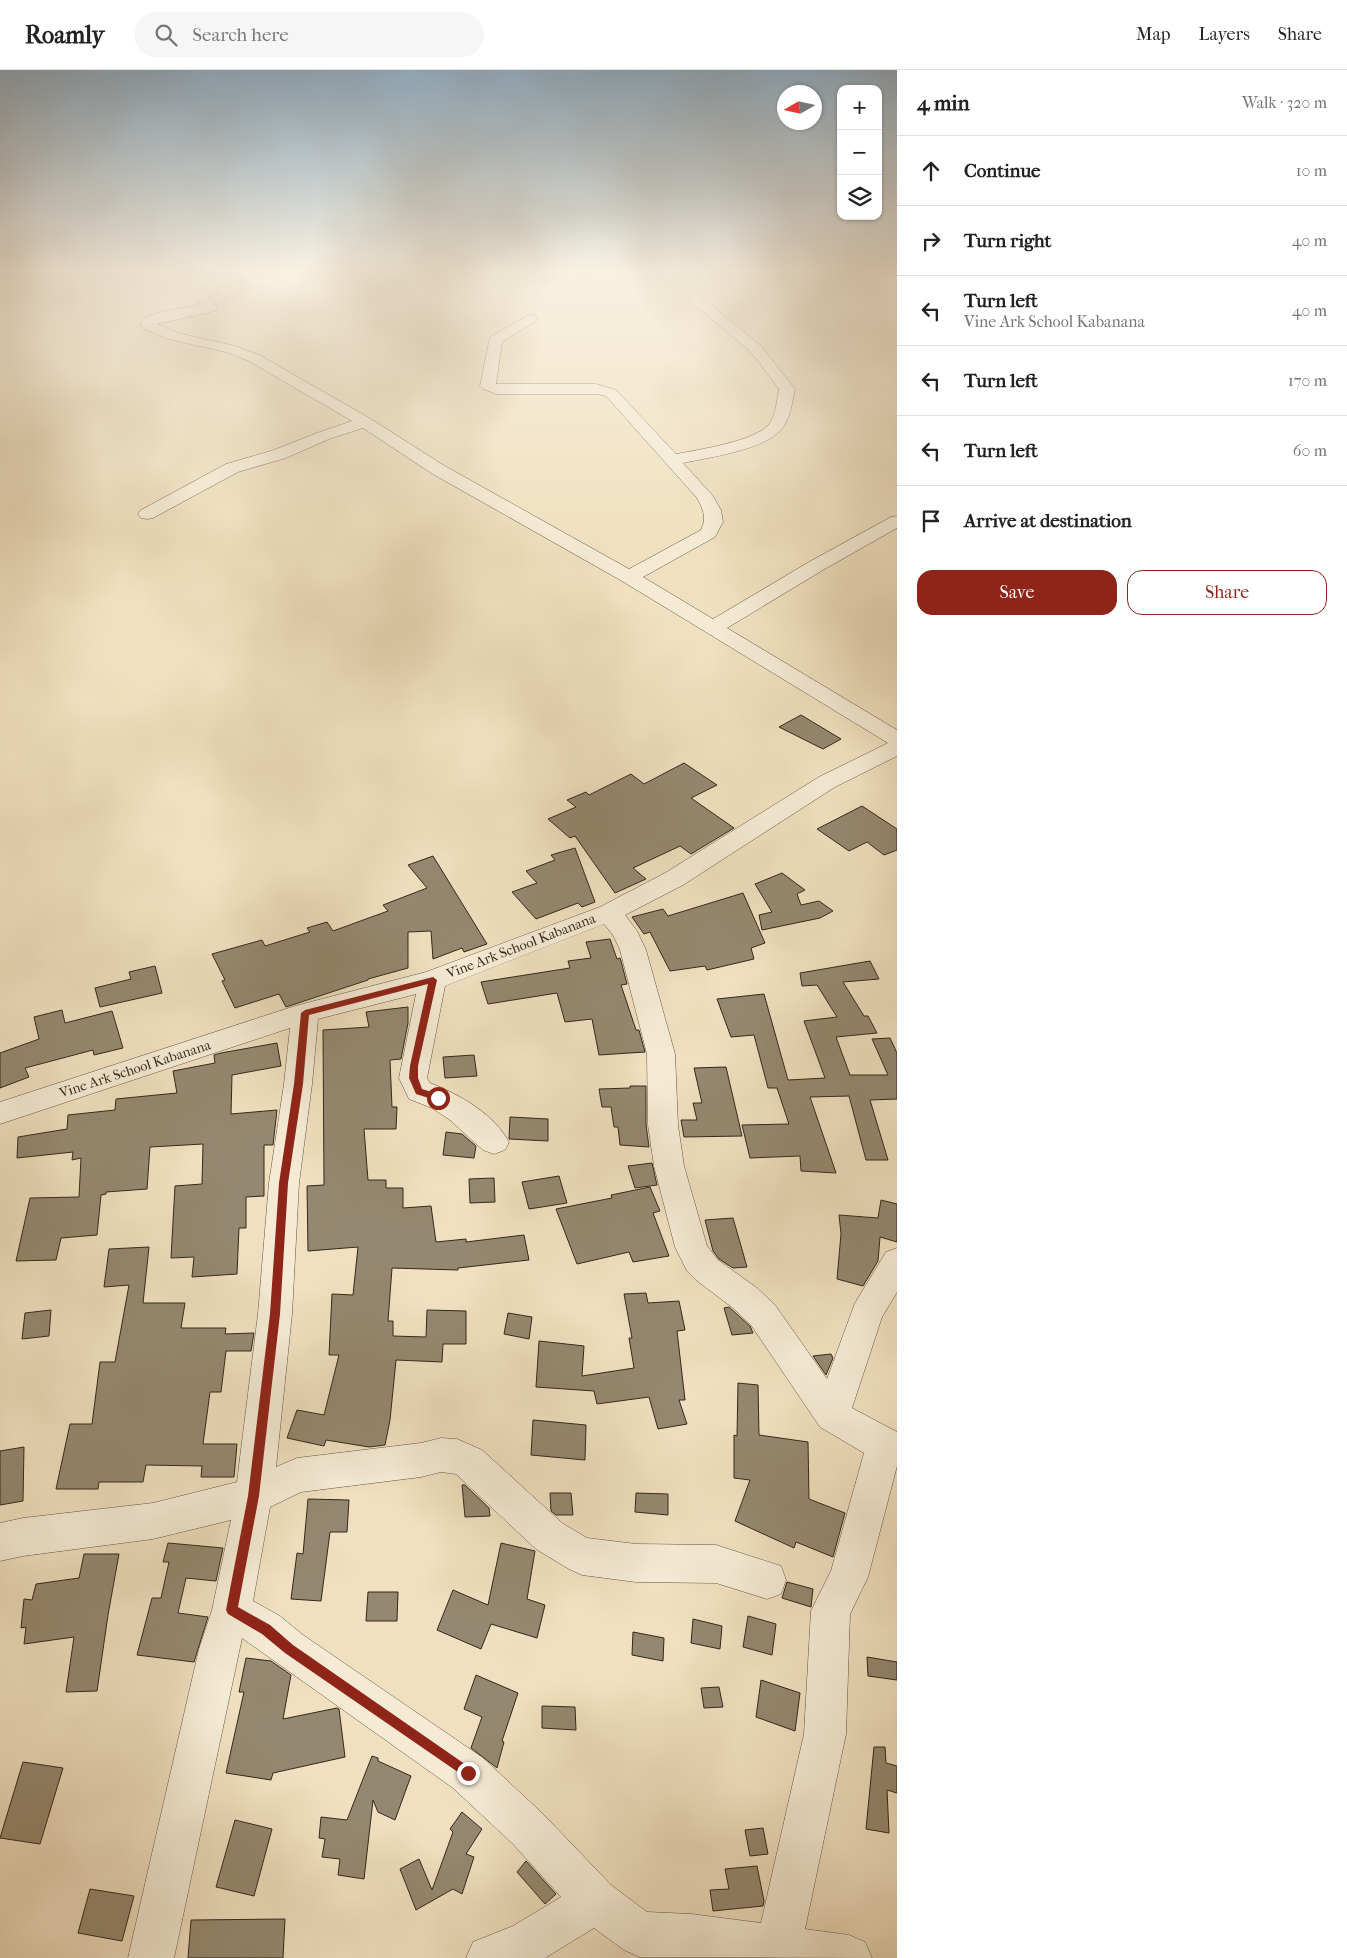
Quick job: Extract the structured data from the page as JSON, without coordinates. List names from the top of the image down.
{
  "streets": {
    "street": ["Vine Ark School Kabanana"]
  },
  "north": "left",
  "page": {
    "header": "Roamly",
    "search": "Search here",
    "nav": ["Map", "Layers", "Share"],
    "heading": ["4 min", "Walk · 320 m"],
    "map_buttons": ["+", "−"],
    "list": [
      ["Continue", "10 m"],
      ["Turn right", "40 m"],
      ["Turn left", "Vine Ark School Kabanana", "40 m"],
      ["Turn left", "170 m"],
      ["Turn left", "60 m"],
      "Arrive at destination"
    ],
    "buttons": ["Save", "Share"]
  }
}
